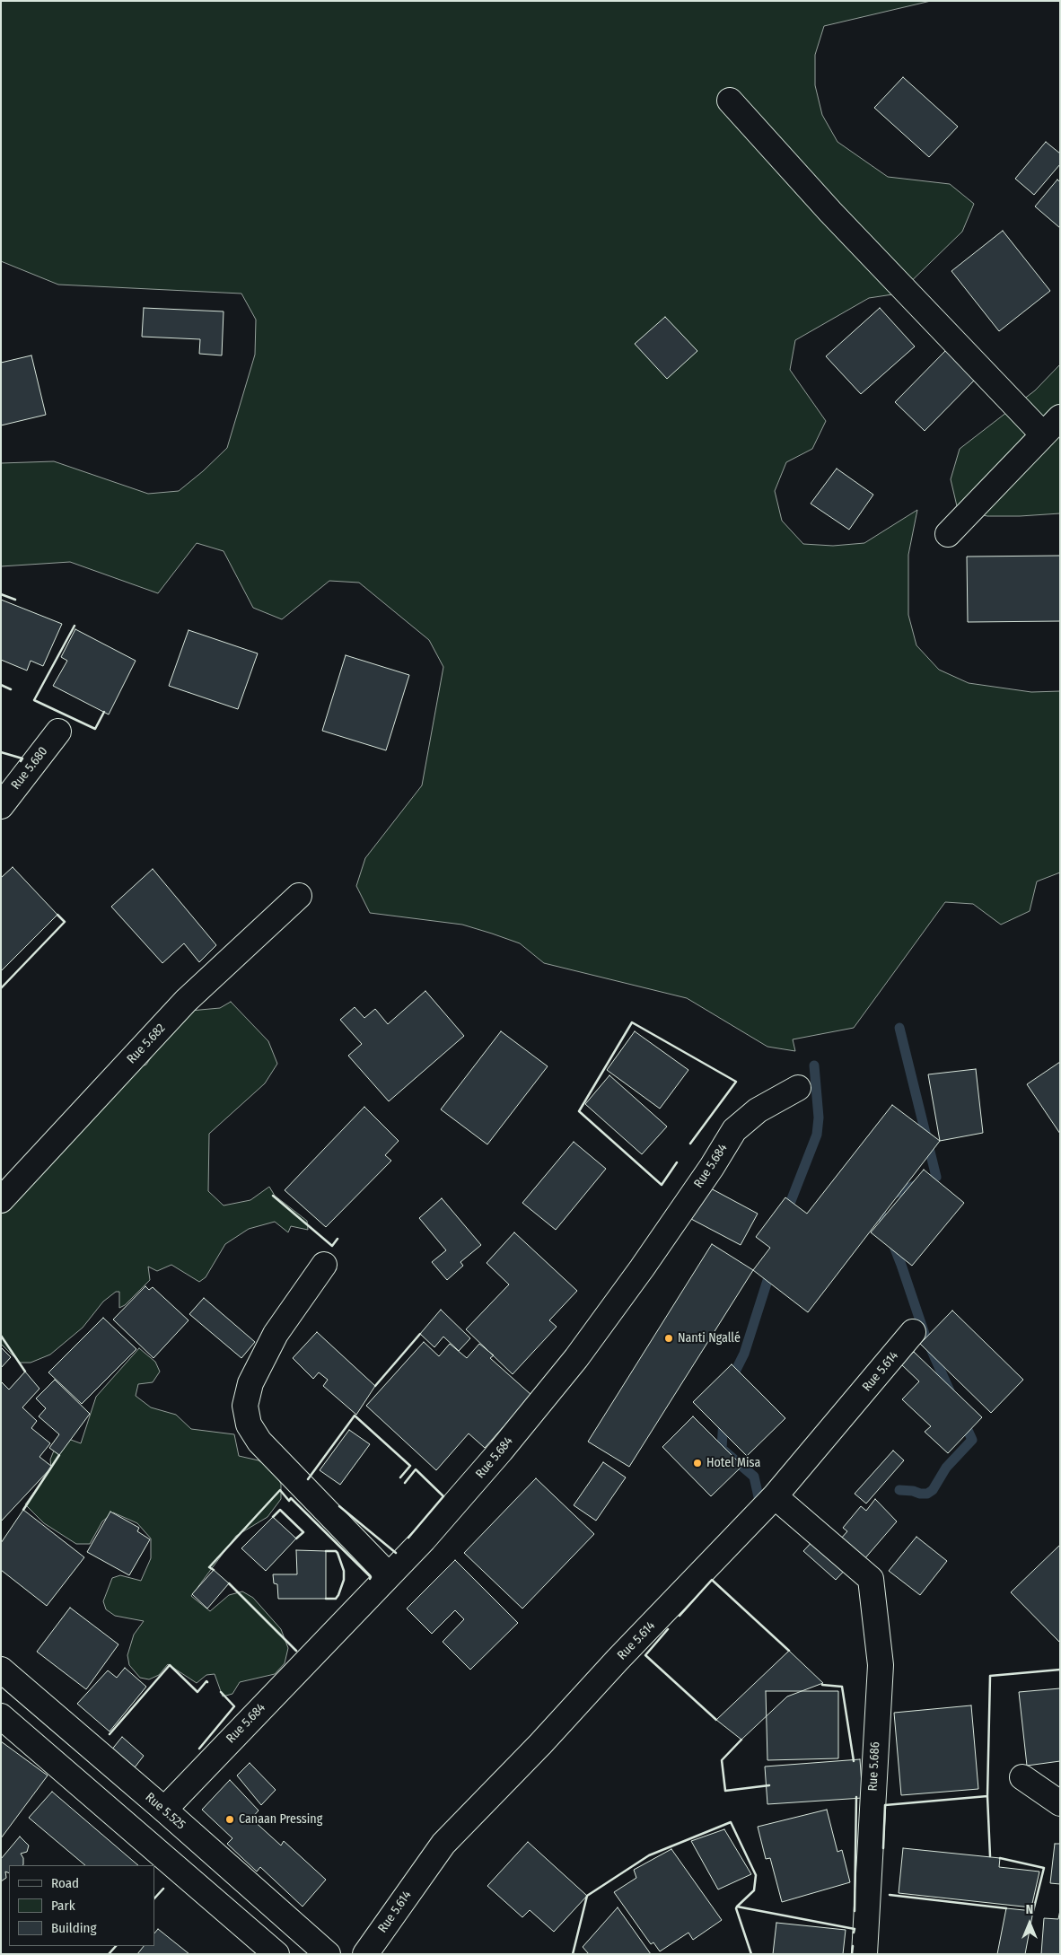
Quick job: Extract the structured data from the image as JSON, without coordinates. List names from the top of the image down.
{
  "streets": {
    "street": [
      "Rue 5.680",
      "Rue 5.682",
      "Rue 5.684",
      "Rue 5.614",
      "Rue 5.686",
      "Rue 5.525"
    ]
  },
  "crossings": [
    ["Rue 5.684", "Rue 5.525"],
    ["Rue 5.614", "Rue 5.686"]
  ],
  "places": ["Nanti Ngallé", "Hotel Misa", "Canaan Pressing"],
  "legend": ["Road", "Park", "Building"],
  "north": "top"
}
